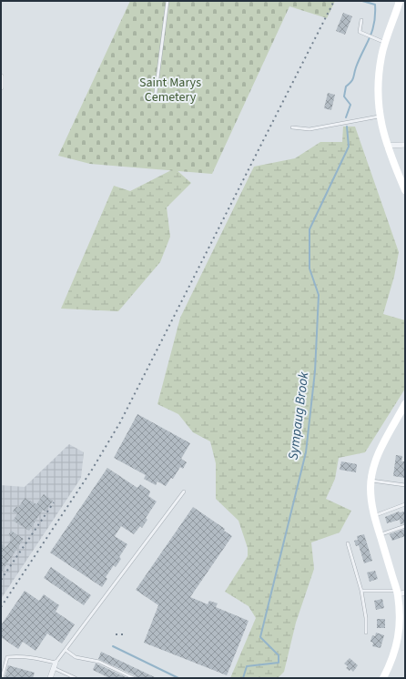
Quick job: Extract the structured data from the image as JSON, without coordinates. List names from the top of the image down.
{
  "water": ["Sympaug Brook"],
  "parks": ["Saint Marys Cemetery"]
}
